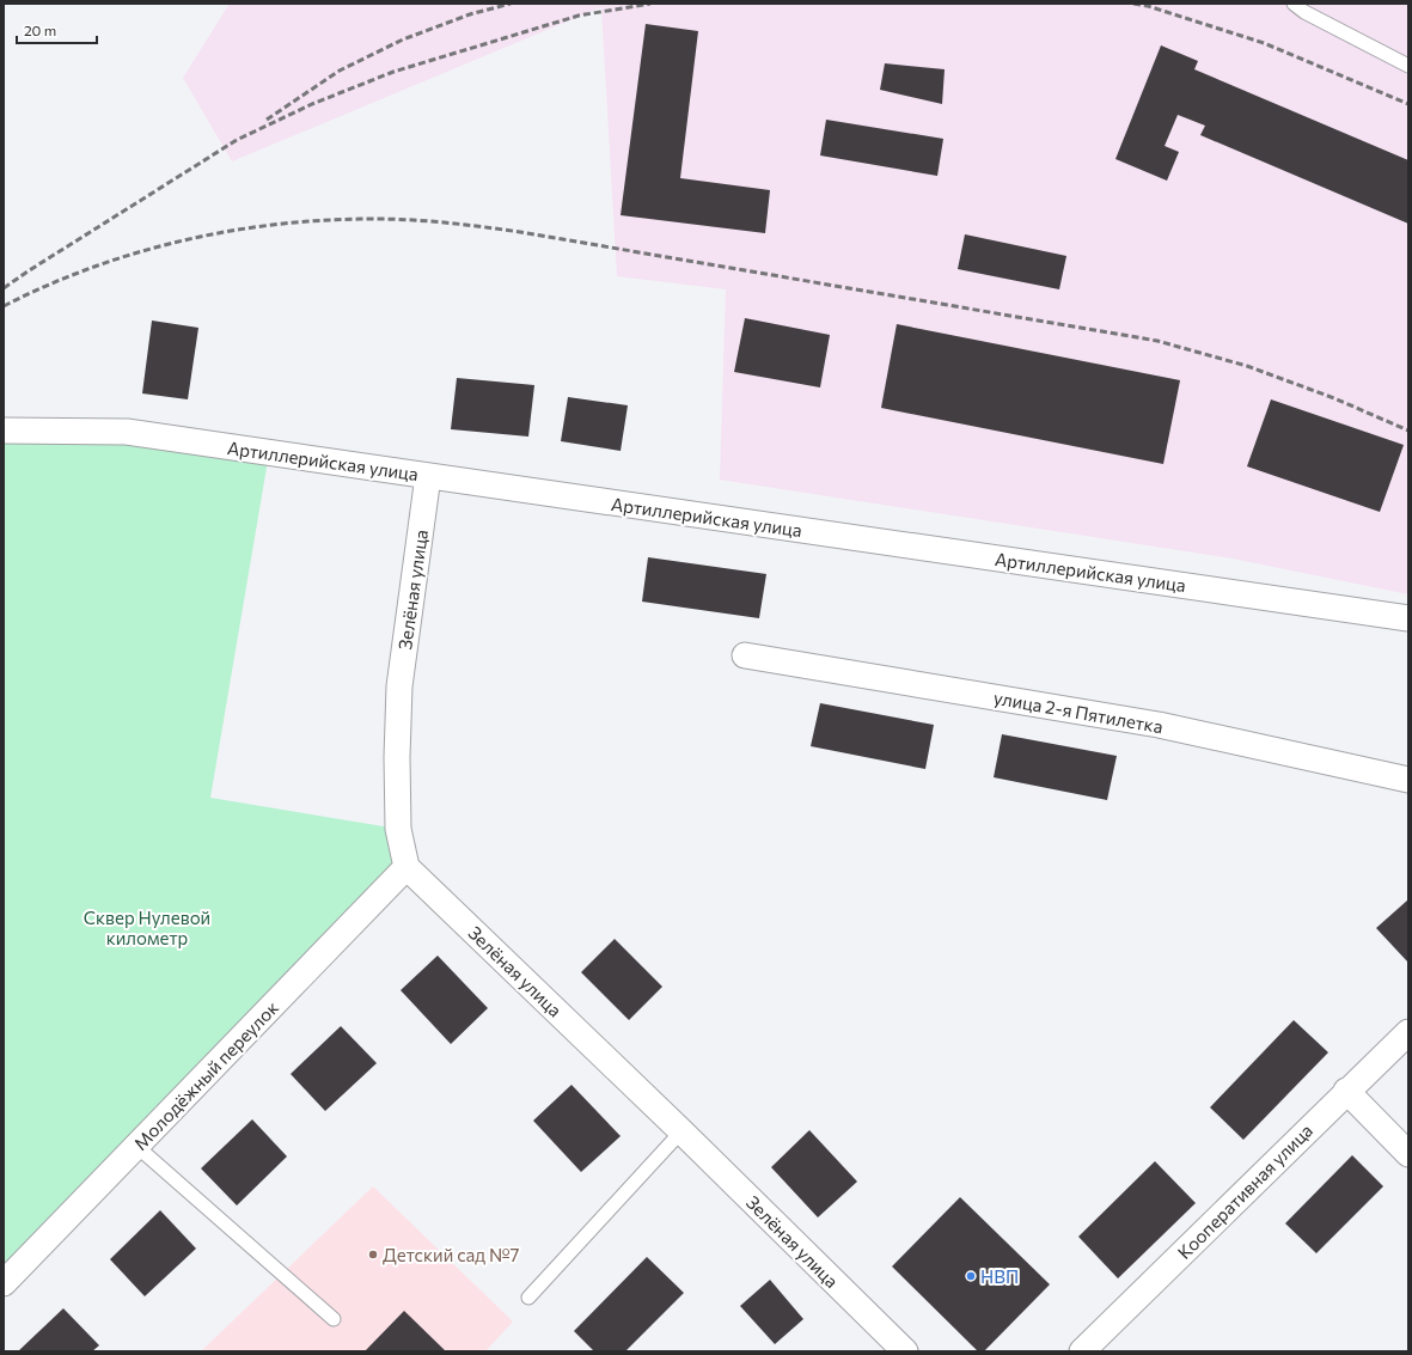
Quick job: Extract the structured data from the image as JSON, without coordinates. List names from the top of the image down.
{
  "streets": {
    "street": [
      "Артиллерийская улица",
      "Зелёная улица",
      "улица 2-я Пятилетка",
      "Молодёжный переулок",
      "Кооперативная улица"
    ]
  },
  "crossings": [
    ["Артиллерийская улица", "Зелёная улица"],
    ["Зелёная улица", "Молодёжный переулок"]
  ],
  "parks": ["Сквер Нулевой километр"],
  "places": ["Детский сад №7", "НВП"],
  "scale_bar": "20 m"
}
